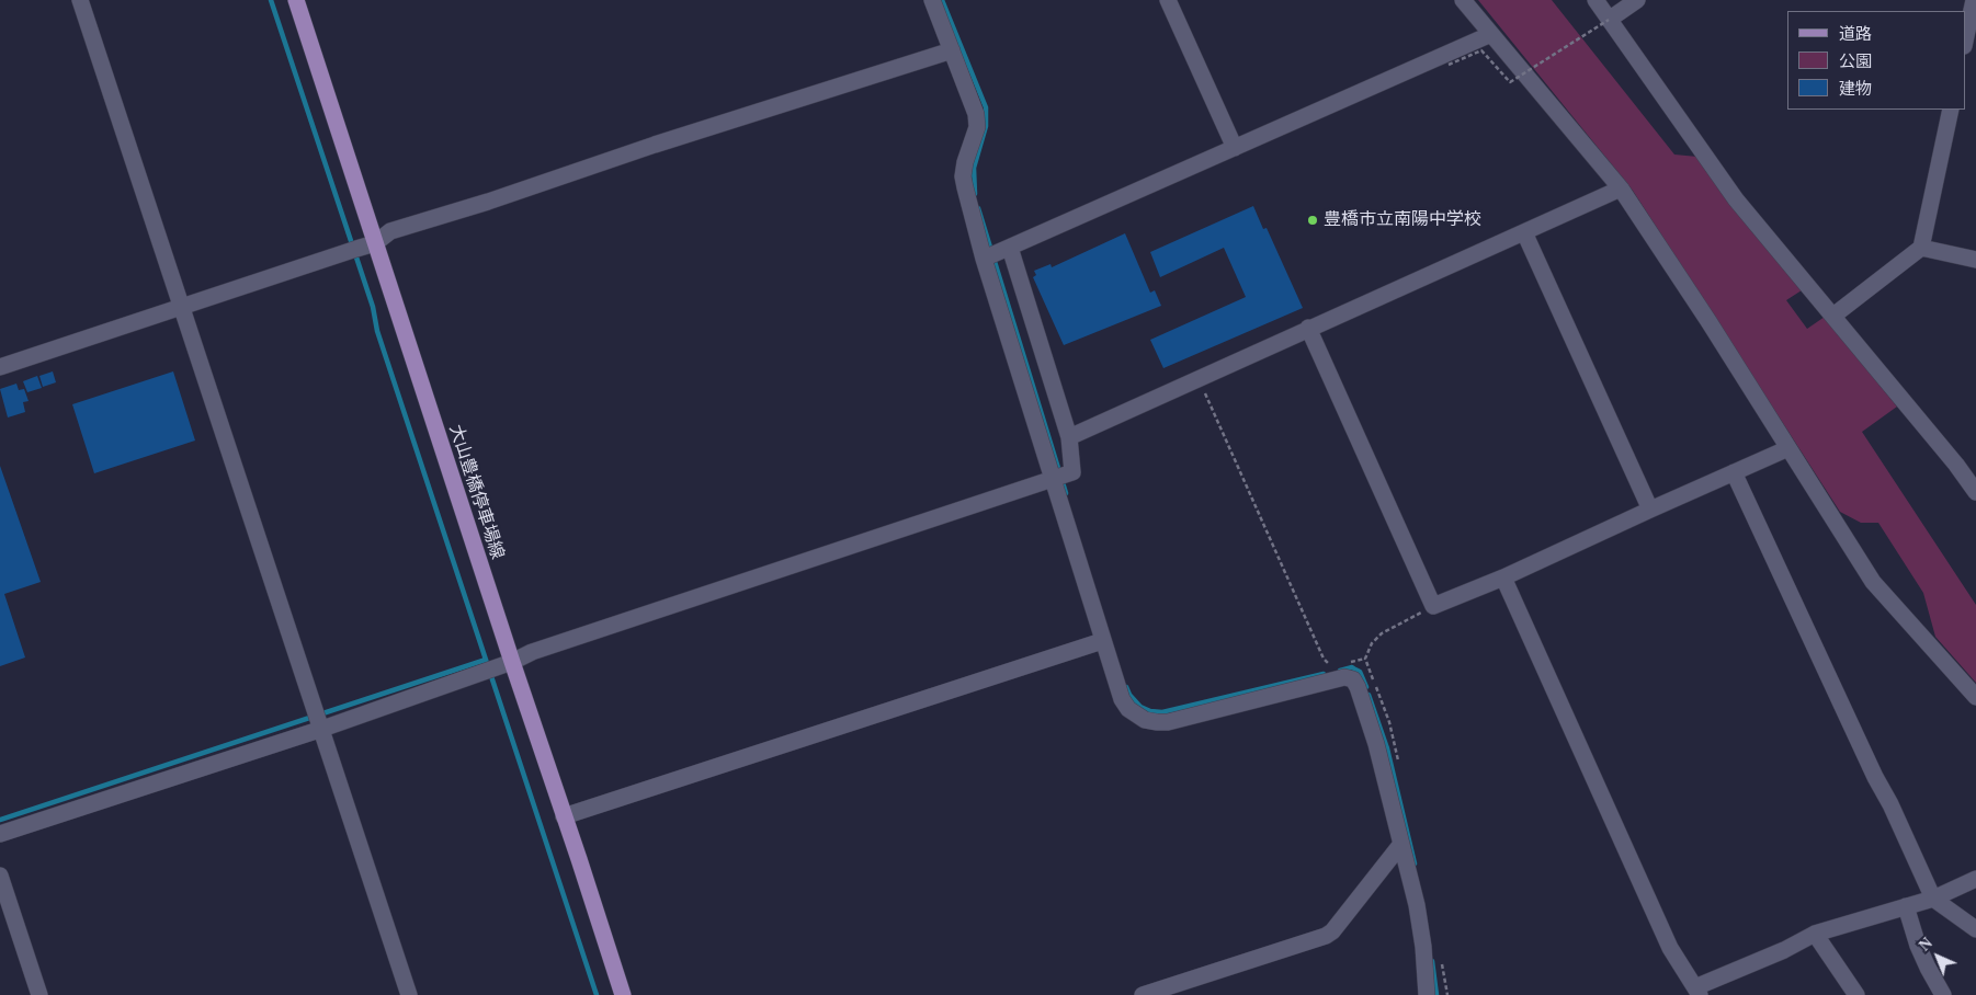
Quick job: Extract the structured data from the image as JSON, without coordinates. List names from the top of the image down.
{
  "streets": {
    "main road": ["大山豊橋停車場線"]
  },
  "places": ["豊橋市立南陽中学校"],
  "legend": ["道路", "公園", "建物"],
  "north": "top left"
}
